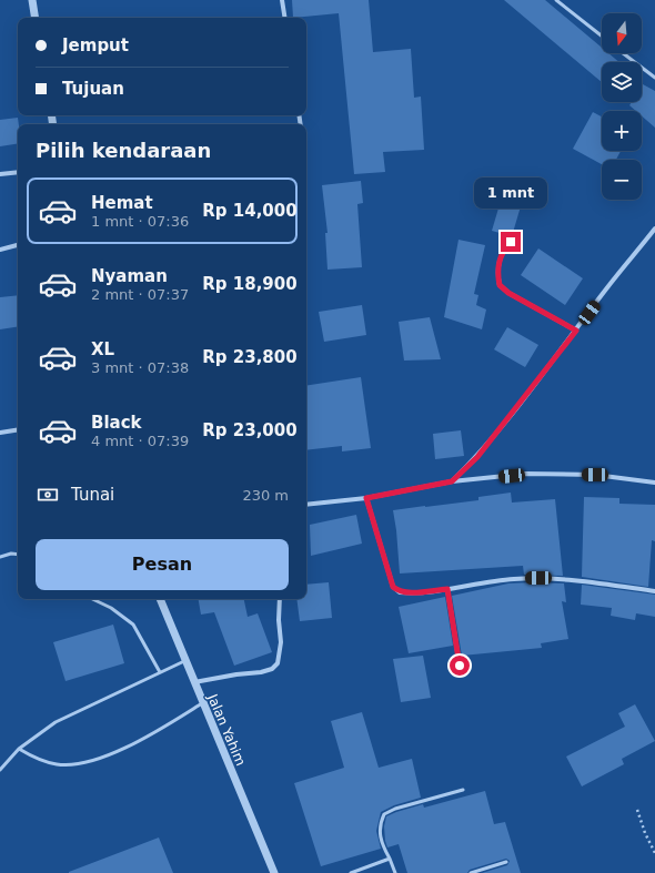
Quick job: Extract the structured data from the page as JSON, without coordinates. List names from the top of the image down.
{
  "streets": {
    "street": ["Jalan Yahim"]
  },
  "north": "bottom",
  "page": {
    "map_buttons": ["+", "−"],
    "banner": ["Jemput", "Tujuan"],
    "heading": "Pilih kendaraan",
    "bubble": "1 mnt",
    "list": [
      {
        "name": "Hemat",
        "note": "1 mnt · 07:36",
        "value": "Rp 14,000"
      },
      {
        "name": "Nyaman",
        "note": "2 mnt · 07:37",
        "value": "Rp 18,900"
      },
      {
        "name": "XL",
        "note": "3 mnt · 07:38",
        "value": "Rp 23,800"
      },
      {
        "name": "Black",
        "note": "4 mnt · 07:39",
        "value": "Rp 23,000"
      }
    ],
    "pay": ["Tunai", "230 m"],
    "buttons": "Pesan"
  }
}
